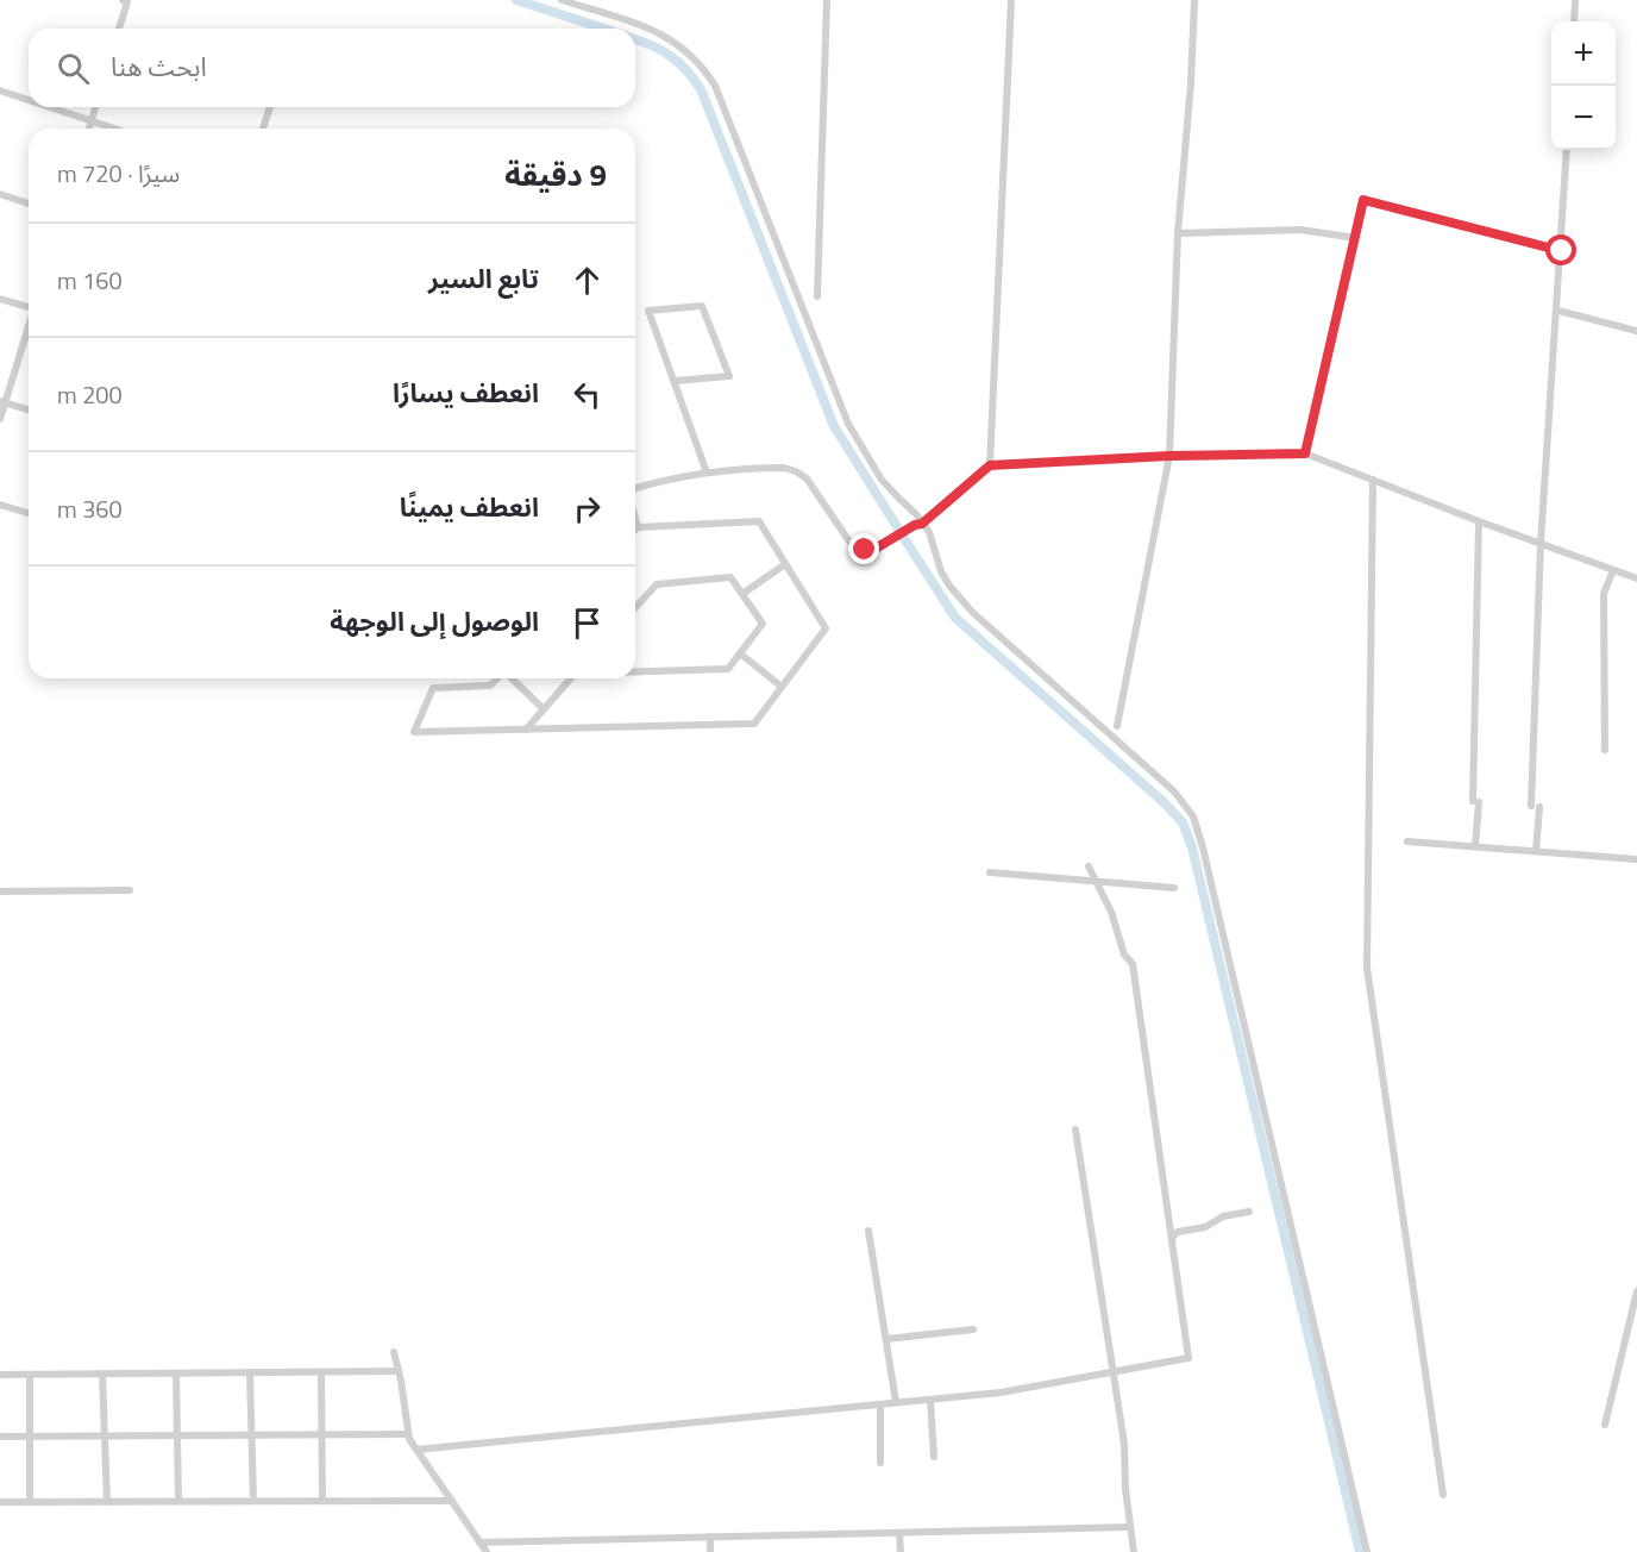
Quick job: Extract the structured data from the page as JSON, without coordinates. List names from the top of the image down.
{
  "page": {
    "map_buttons": ["+", "−"],
    "search": "ابحث هنا",
    "heading": ["9 دقيقة", "سيرًا · 720 m"],
    "list": [
      ["تابع السير", "160 m"],
      ["انعطف يسارًا", "200 m"],
      ["انعطف يمينًا", "360 m"],
      "الوصول إلى الوجهة"
    ]
  }
}
